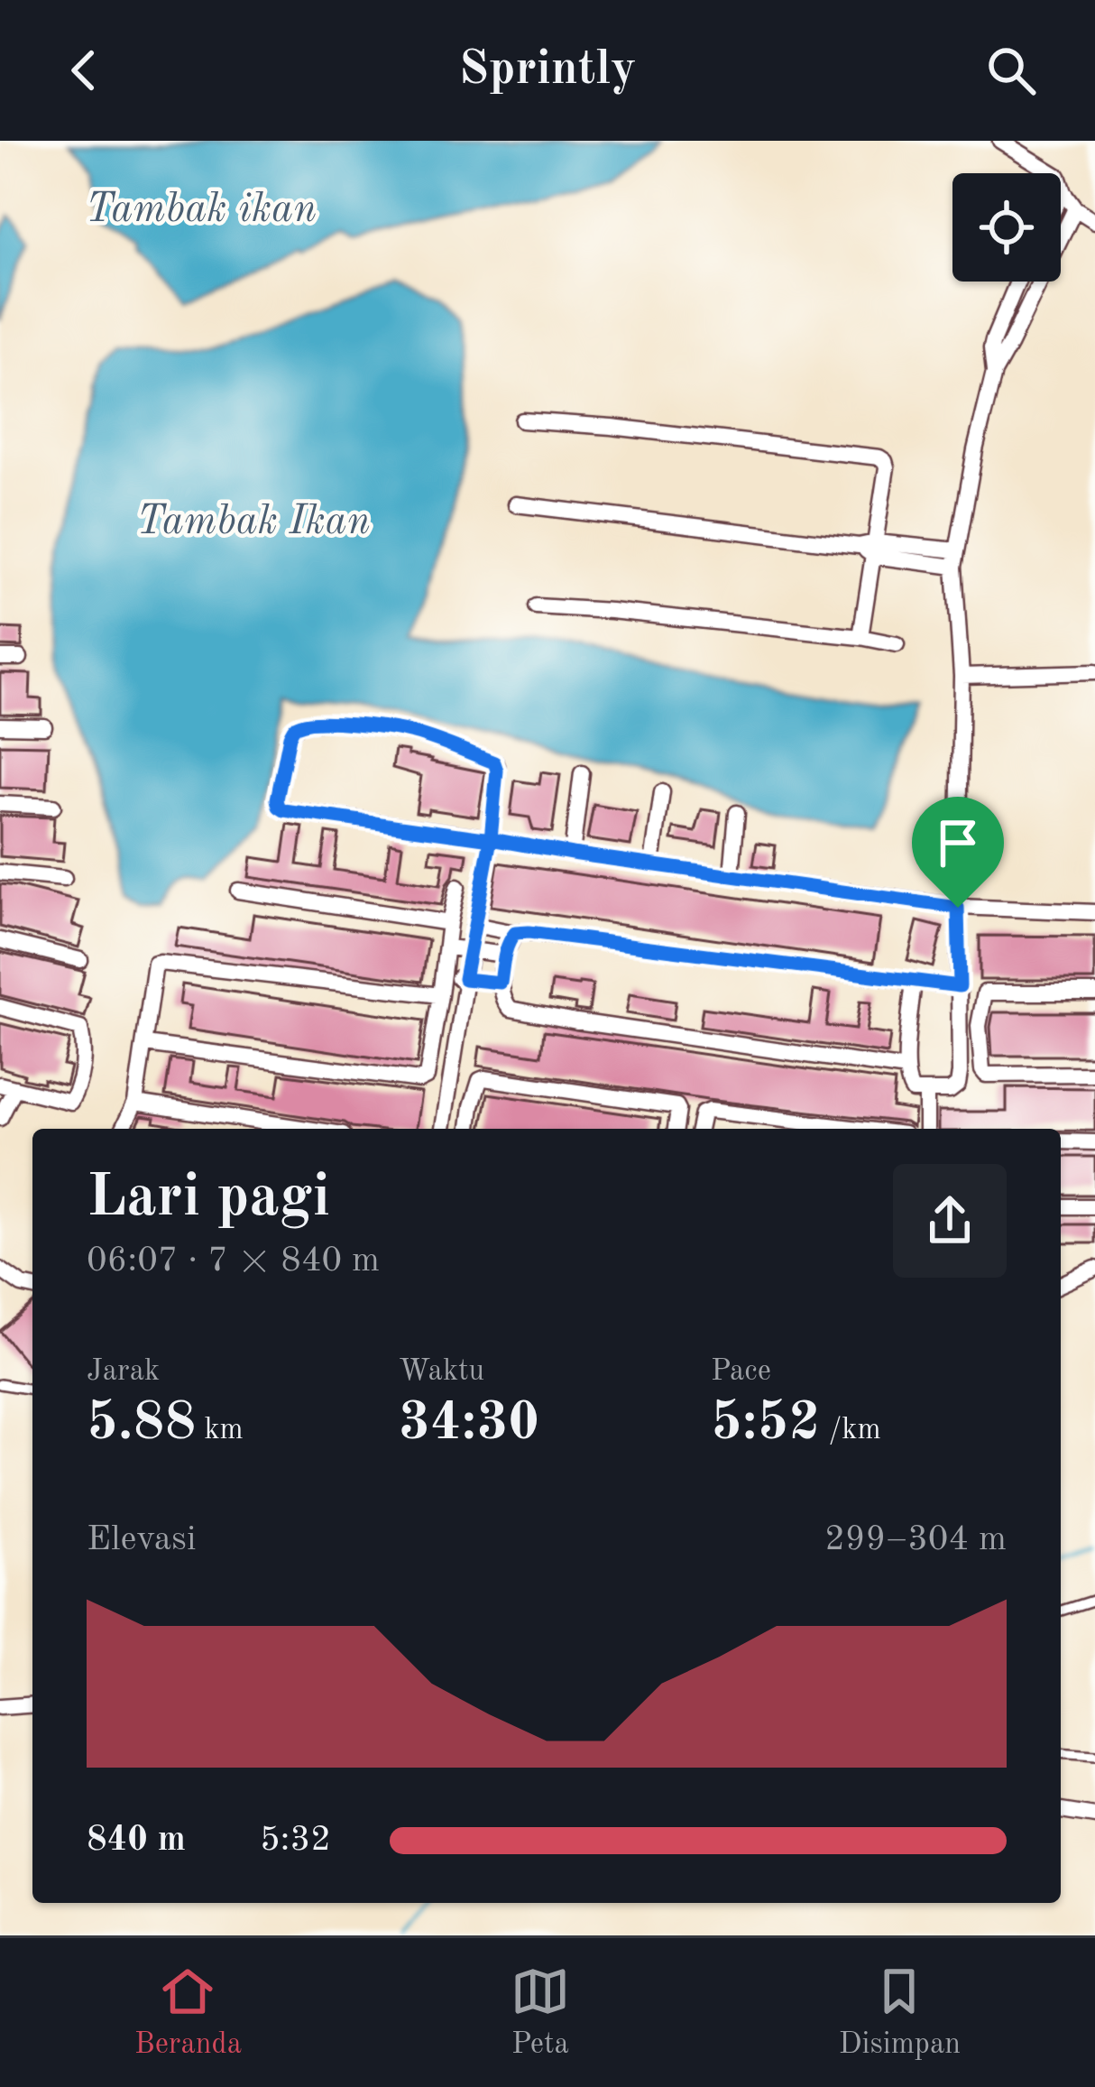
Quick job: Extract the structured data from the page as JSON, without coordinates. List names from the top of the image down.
{
  "water": ["Tambak ikan", "Tambak Ikan"],
  "page": {
    "header": "Sprintly",
    "heading": ["Lari pagi", "06:07 · 7 × 840 m"],
    "stats": [
      ["Jarak", "5.88 km"],
      ["Waktu", "34:30"],
      ["Pace", "5:52 /km"]
    ],
    "chart": ["Elevasi", "299–304 m"],
    "list": [
      {
        "name": "840 m",
        "note": "5:32"
      }
    ],
    "tabs": ["Beranda", "Peta", "Disimpan"]
  }
}
